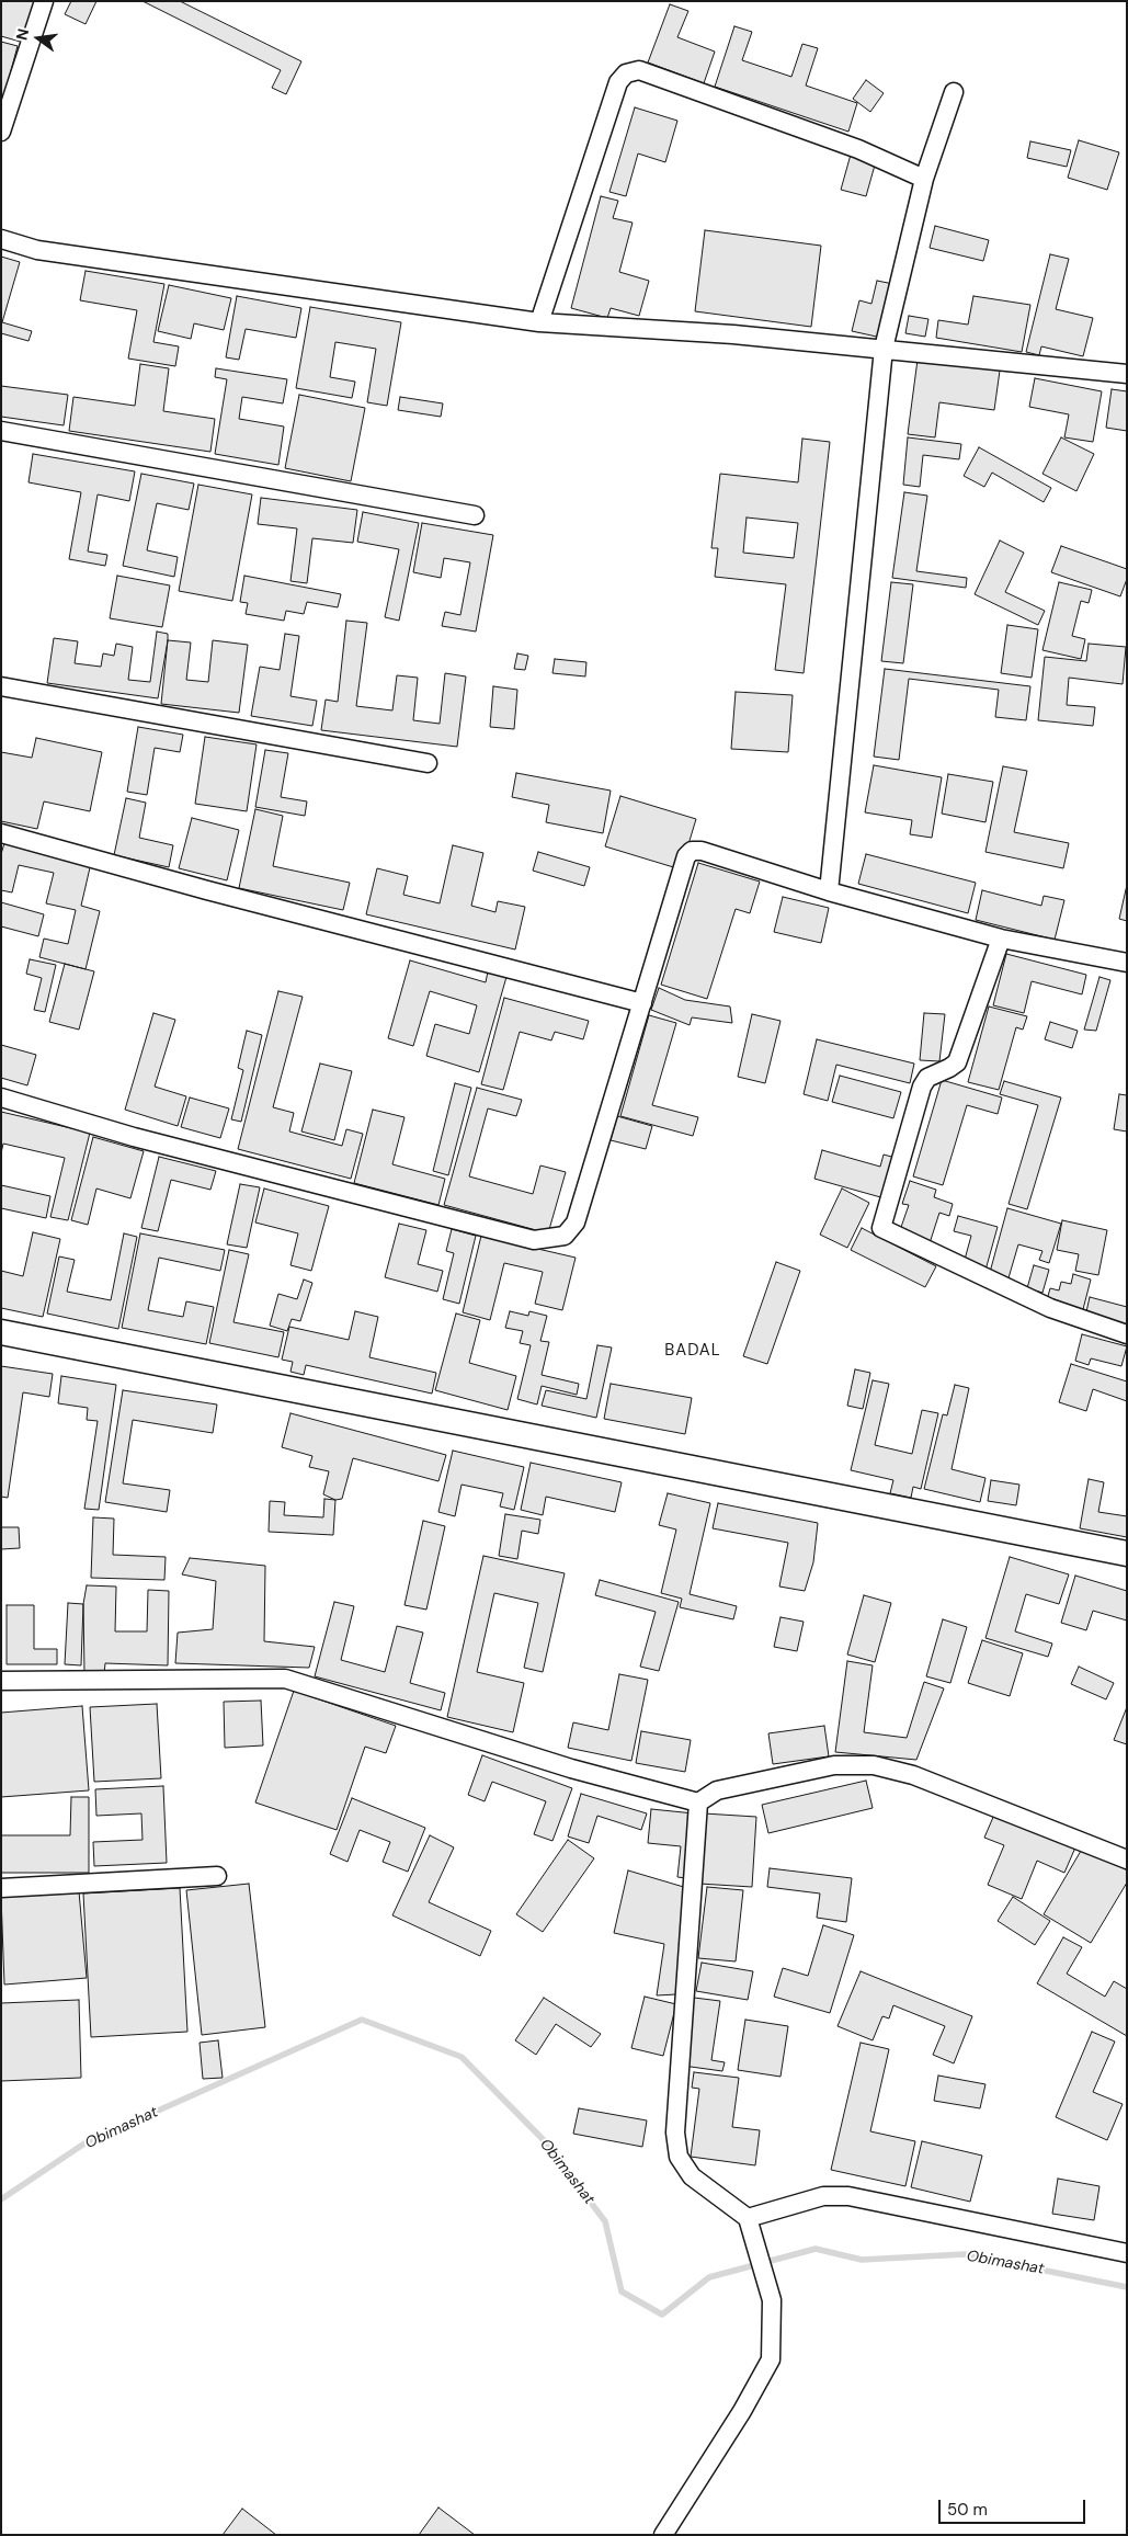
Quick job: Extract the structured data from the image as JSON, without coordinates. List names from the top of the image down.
{
  "districts": ["BADAL"],
  "water": ["Obimashat"],
  "scale_bar": "50 m",
  "north": "left"
}
